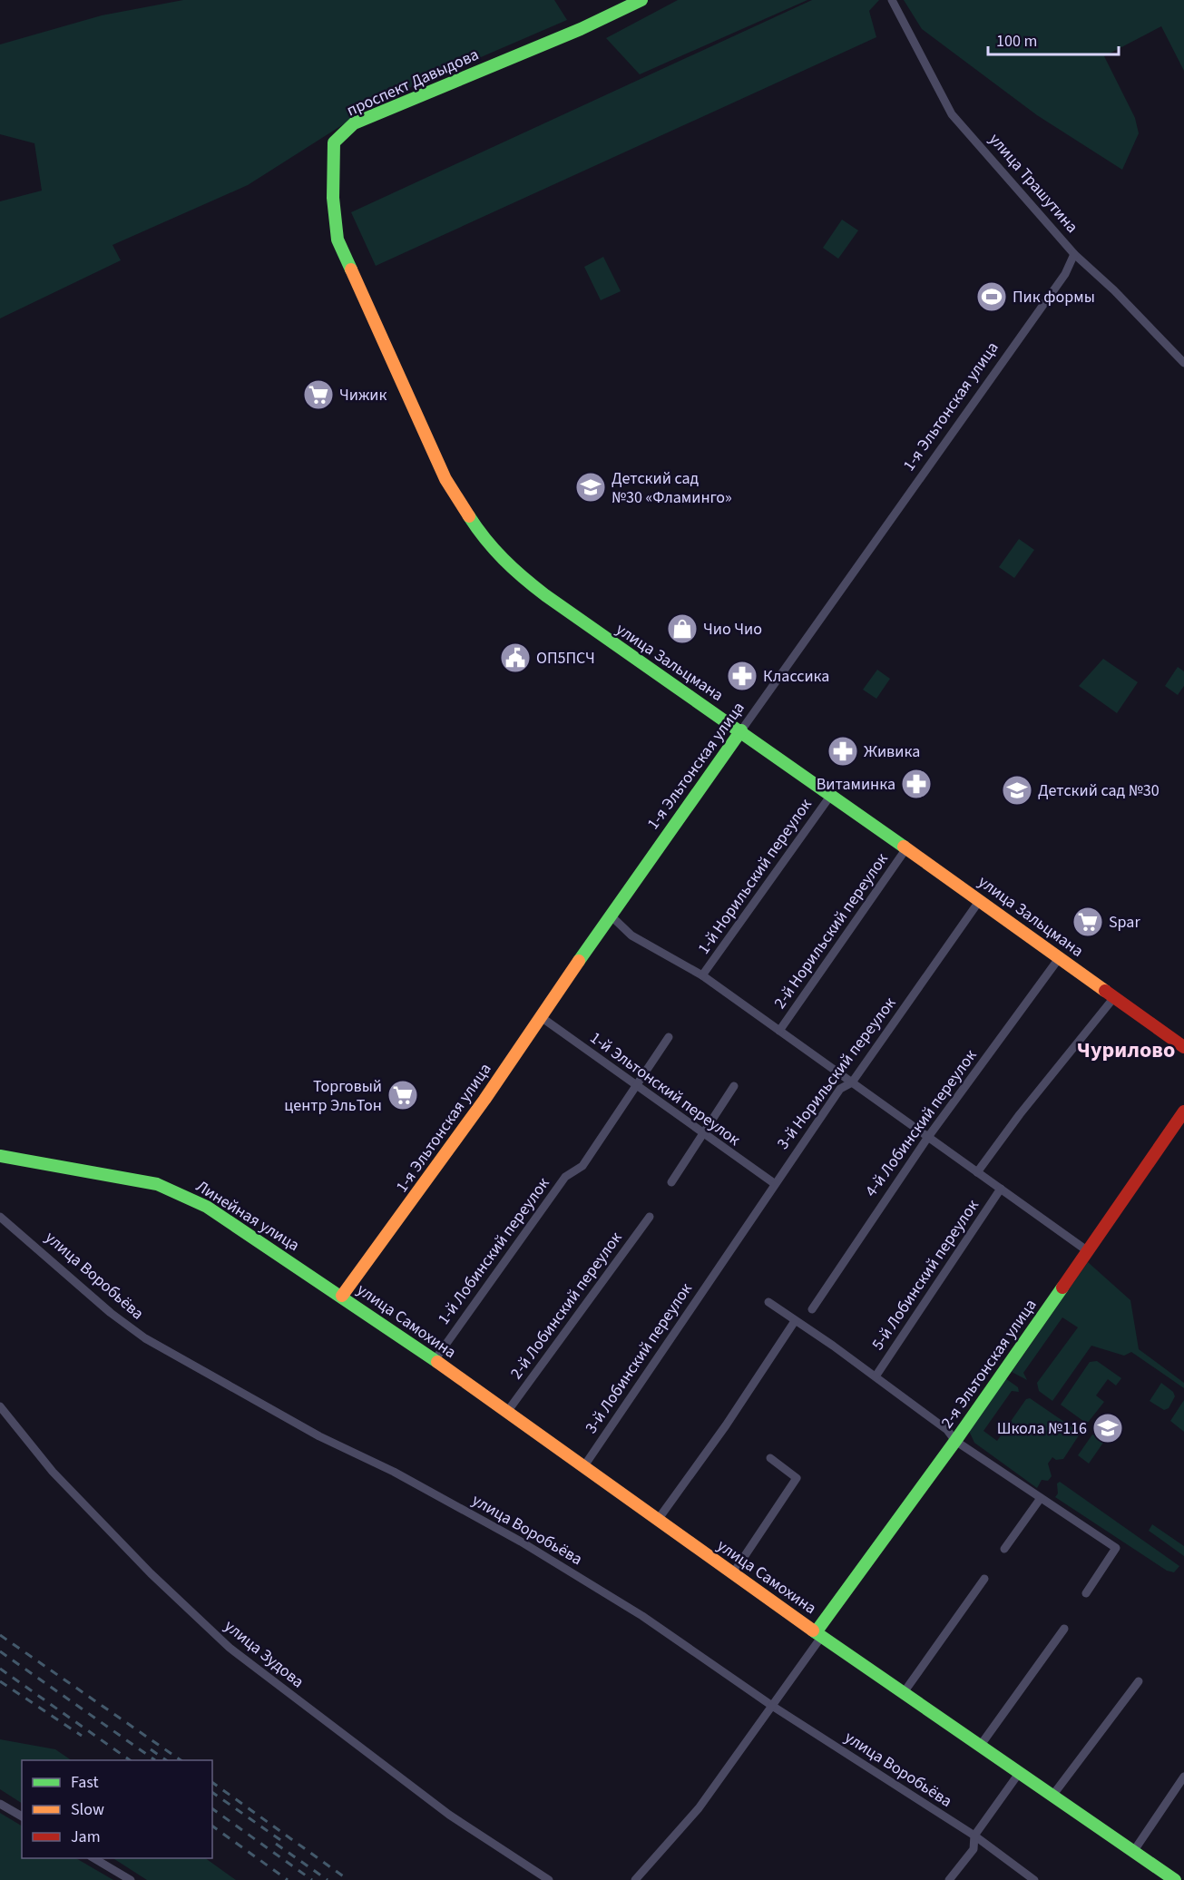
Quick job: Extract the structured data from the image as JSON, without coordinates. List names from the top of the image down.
{
  "streets": {
    "street": [
      "проспект Давыдова",
      "улица Трашутина",
      "1-я Эльтонская улица",
      "улица Зальцмана",
      "1-й Норильский переулок",
      "2-й Норильский переулок",
      "3-й Норильский переулок",
      "1-й Эльтонский переулок",
      "4-й Лобинский переулок",
      "Линейная улица",
      "1-й Лобинский переулок",
      "5-й Лобинский переулок",
      "улица Воробьёва",
      "2-й Лобинский переулок",
      "улица Самохина",
      "3-й Лобинский переулок",
      "2-я Эльтонская улица",
      "улица Зудова"
    ]
  },
  "crossings": [
    ["проспект Давыдова", "улица Зальцмана"],
    ["улица Трашутина", "1-я Эльтонская улица"],
    ["1-я Эльтонская улица", "улица Зальцмана"],
    ["1-я Эльтонская улица", "1-й Эльтонский переулок"],
    ["1-я Эльтонская улица", "Линейная улица"],
    ["1-я Эльтонская улица", "улица Самохина"],
    ["улица Зальцмана", "1-й Норильский переулок"],
    ["улица Зальцмана", "2-й Норильский переулок"],
    ["улица Зальцмана", "3-й Норильский переулок"],
    ["улица Зальцмана", "4-й Лобинский переулок"],
    ["3-й Норильский переулок", "1-й Эльтонский переулок"],
    ["3-й Норильский переулок", "3-й Лобинский переулок"],
    ["1-й Эльтонский переулок", "1-й Лобинский переулок"],
    ["Линейная улица", "улица Самохина"],
    ["1-й Лобинский переулок", "улица Самохина"],
    ["2-й Лобинский переулок", "улица Самохина"],
    ["улица Самохина", "3-й Лобинский переулок"],
    ["улица Самохина", "2-я Эльтонская улица"]
  ],
  "districts": ["Чурилово"],
  "places": {
    "sports": ["Пик формы"],
    "supermarket": ["Чижик", "Spar", "Торговый центр ЭльТон"],
    "school or university": ["Детский сад №30 «Фламинго»", "Детский сад №30", "Школа №116"],
    "shop": ["Чио Чио"],
    "public building": ["ОП5ПСЧ"],
    "pharmacy": ["Классика", "Живика", "Витаминка"]
  },
  "legend": ["Fast", "Slow", "Jam"],
  "scale_bar": "100 m"
}
